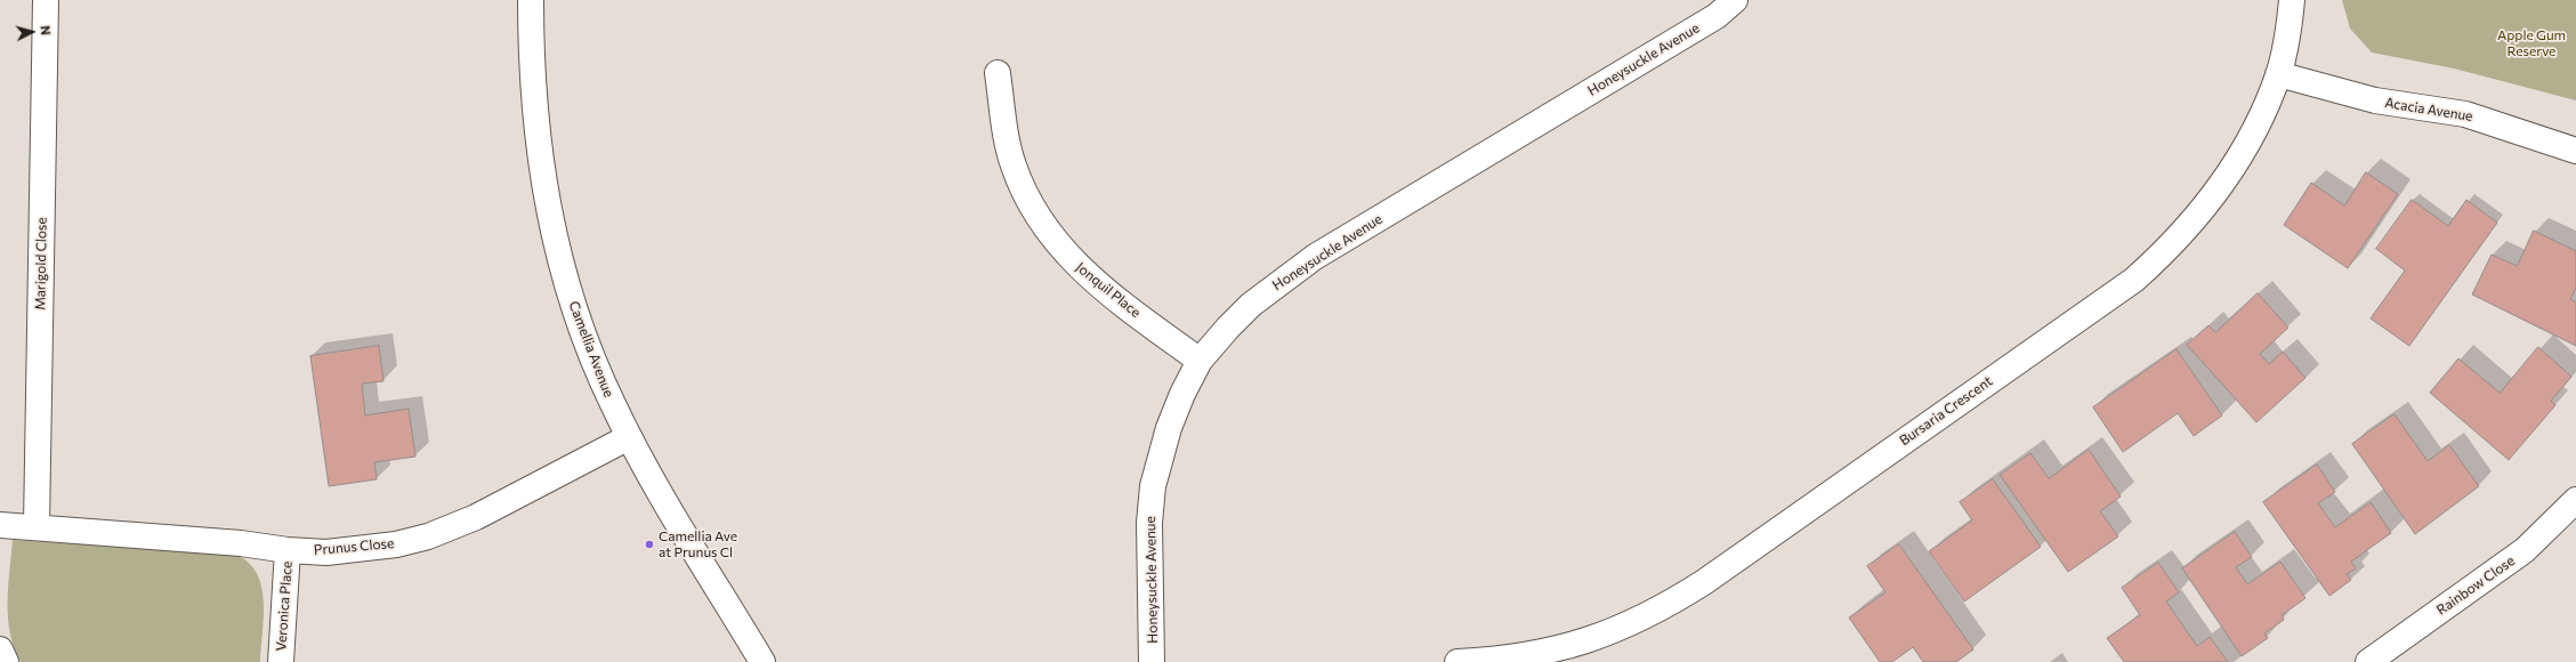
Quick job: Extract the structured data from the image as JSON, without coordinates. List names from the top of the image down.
{
  "streets": {
    "street": [
      "Honeysuckle Avenue",
      "Acacia Avenue",
      "Marigold Close",
      "Jonquil Place",
      "Camellia Avenue",
      "Bursaria Crescent",
      "Prunus Close",
      "Rainbow Close",
      "Veronica Place"
    ]
  },
  "crossings": [
    ["Honeysuckle Avenue", "Jonquil Place"],
    ["Acacia Avenue", "Bursaria Crescent"],
    ["Marigold Close", "Prunus Close"],
    ["Camellia Avenue", "Prunus Close"],
    ["Prunus Close", "Veronica Place"]
  ],
  "parks": ["Apple Gum Reserve"],
  "places": ["Camellia Ave at Prunus Cl"],
  "north": "right"
}
